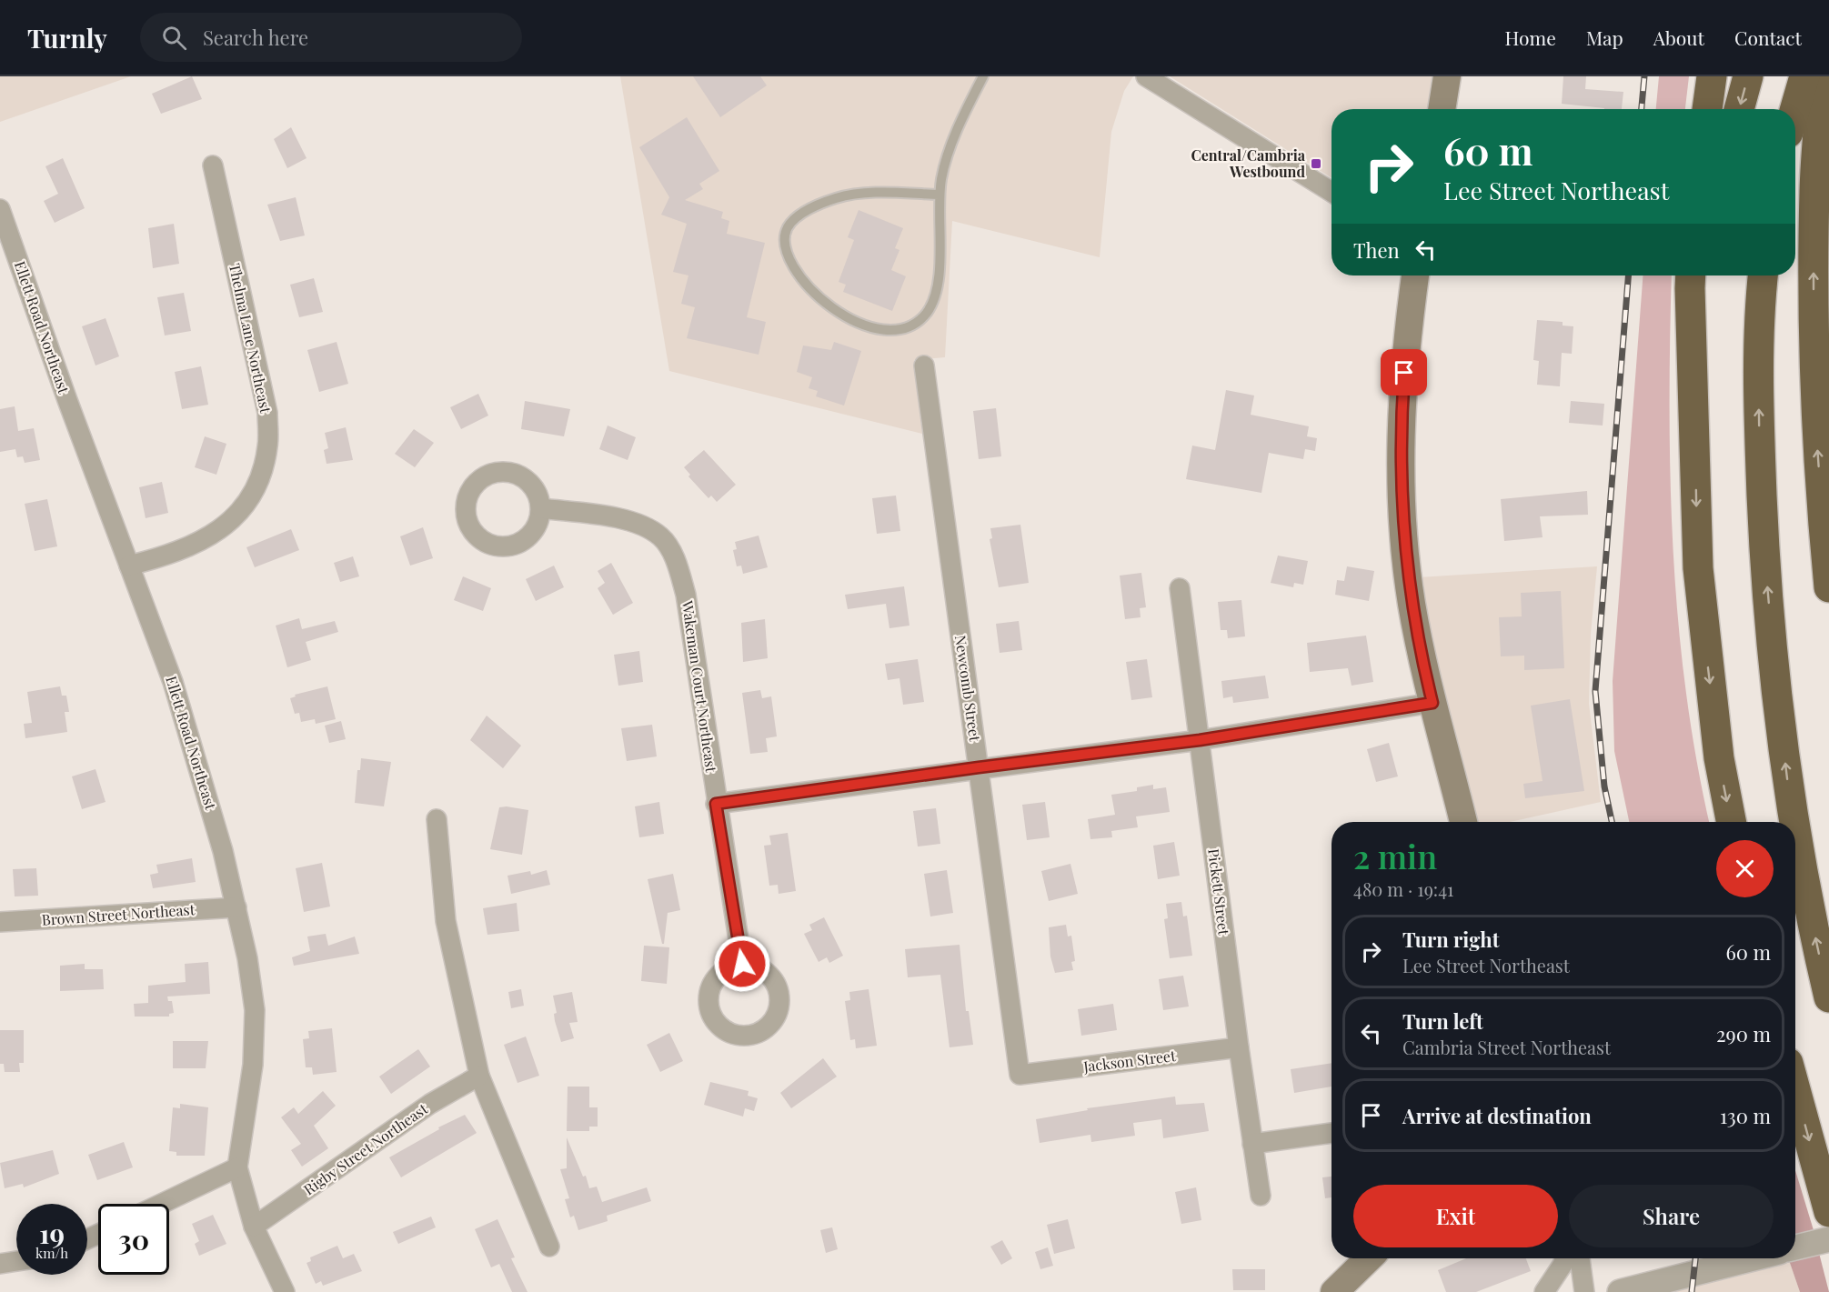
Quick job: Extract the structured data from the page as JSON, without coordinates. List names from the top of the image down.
{
  "streets": {
    "street": [
      "Ellett Road Northeast",
      "Thelma Lane Northeast",
      "Wakeman Court Northeast",
      "Newcomb Street",
      "Pickett Street",
      "Brown Street Northeast",
      "Jackson Street",
      "Rigby Street Northeast"
    ]
  },
  "crossings": [
    ["Ellett Road Northeast", "Thelma Lane Northeast"],
    ["Ellett Road Northeast", "Brown Street Northeast"],
    ["Ellett Road Northeast", "Rigby Street Northeast"],
    ["Newcomb Street", "Jackson Street"],
    ["Pickett Street", "Jackson Street"]
  ],
  "places": {
    "transit": ["Central/Cambria Westbound"]
  },
  "page": {
    "header": "Turnly",
    "search": "Search here",
    "nav": [
      "Home",
      "Map",
      "About",
      "Contact"
    ],
    "turn": ["60 m", "Lee Street Northeast"],
    "then": "Then",
    "heading": ["2 min", "480 m · 19:41"],
    "list": [
      {
        "name": "Turn right",
        "note": "Lee Street Northeast",
        "value": "60 m"
      },
      {
        "name": "Turn left",
        "note": "Cambria Street Northeast",
        "value": "290 m"
      },
      {
        "name": "Arrive at destination",
        "value": "130 m"
      }
    ],
    "buttons": ["Exit", "Share"],
    "speed": "19 km/h",
    "limit": "30"
  }
}
